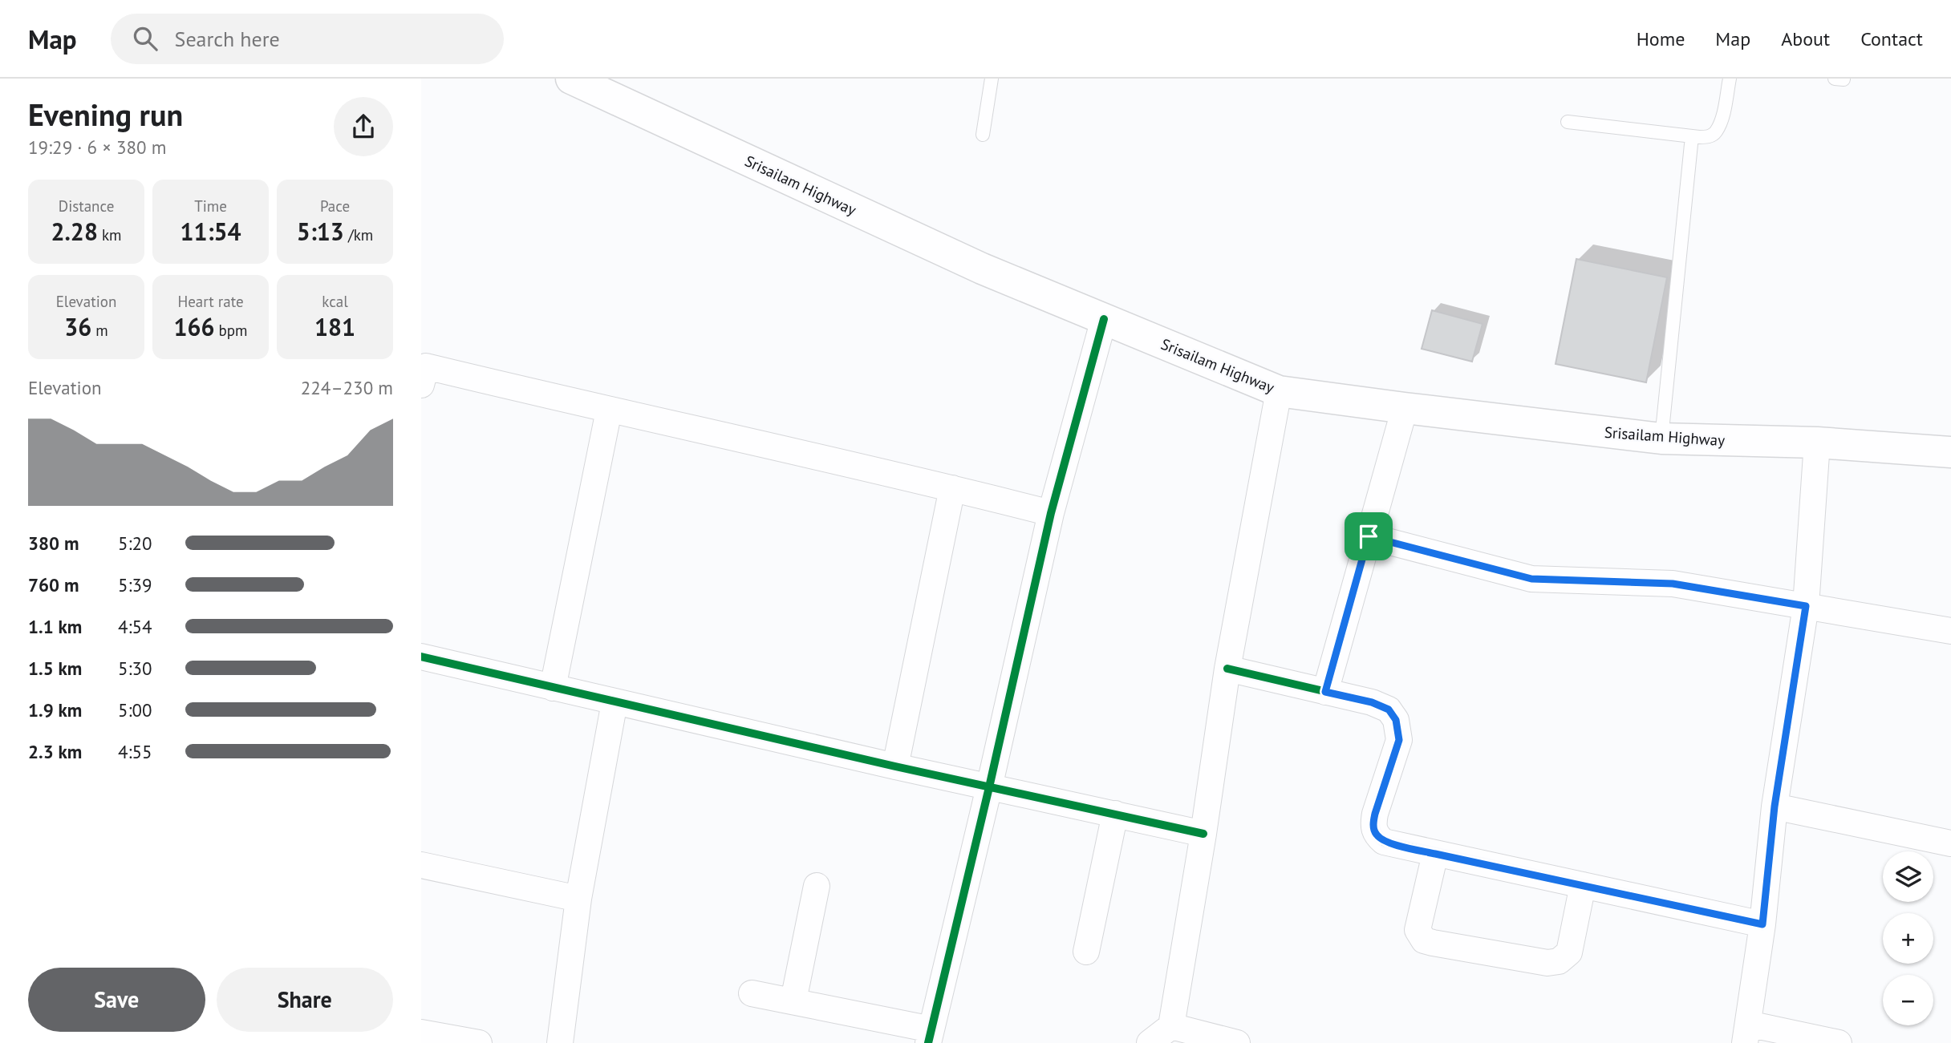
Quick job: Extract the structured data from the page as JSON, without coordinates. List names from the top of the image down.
{
  "streets": {
    "highway": ["Srisailam Highway"]
  },
  "page": {
    "header": "Map",
    "search": "Search here",
    "nav": [
      "Home",
      "Map",
      "About",
      "Contact"
    ],
    "heading": ["Evening run", "19:29 · 6 × 380 m"],
    "stats": [
      ["Distance", "2.28 km"],
      ["Time", "11:54"],
      ["Pace", "5:13 /km"],
      ["Elevation", "36 m"],
      ["Heart rate", "166 bpm"],
      ["kcal", "181"]
    ],
    "chart": ["Elevation", "224–230 m"],
    "list": [
      {
        "name": "380 m",
        "note": "5:20"
      },
      {
        "name": "760 m",
        "note": "5:39"
      },
      {
        "name": "1.1 km",
        "note": "4:54"
      },
      {
        "name": "1.5 km",
        "note": "5:30"
      },
      {
        "name": "1.9 km",
        "note": "5:00"
      },
      {
        "name": "2.3 km",
        "note": "4:55"
      }
    ],
    "map_buttons": ["+", "−"],
    "buttons": ["Save", "Share"]
  }
}
